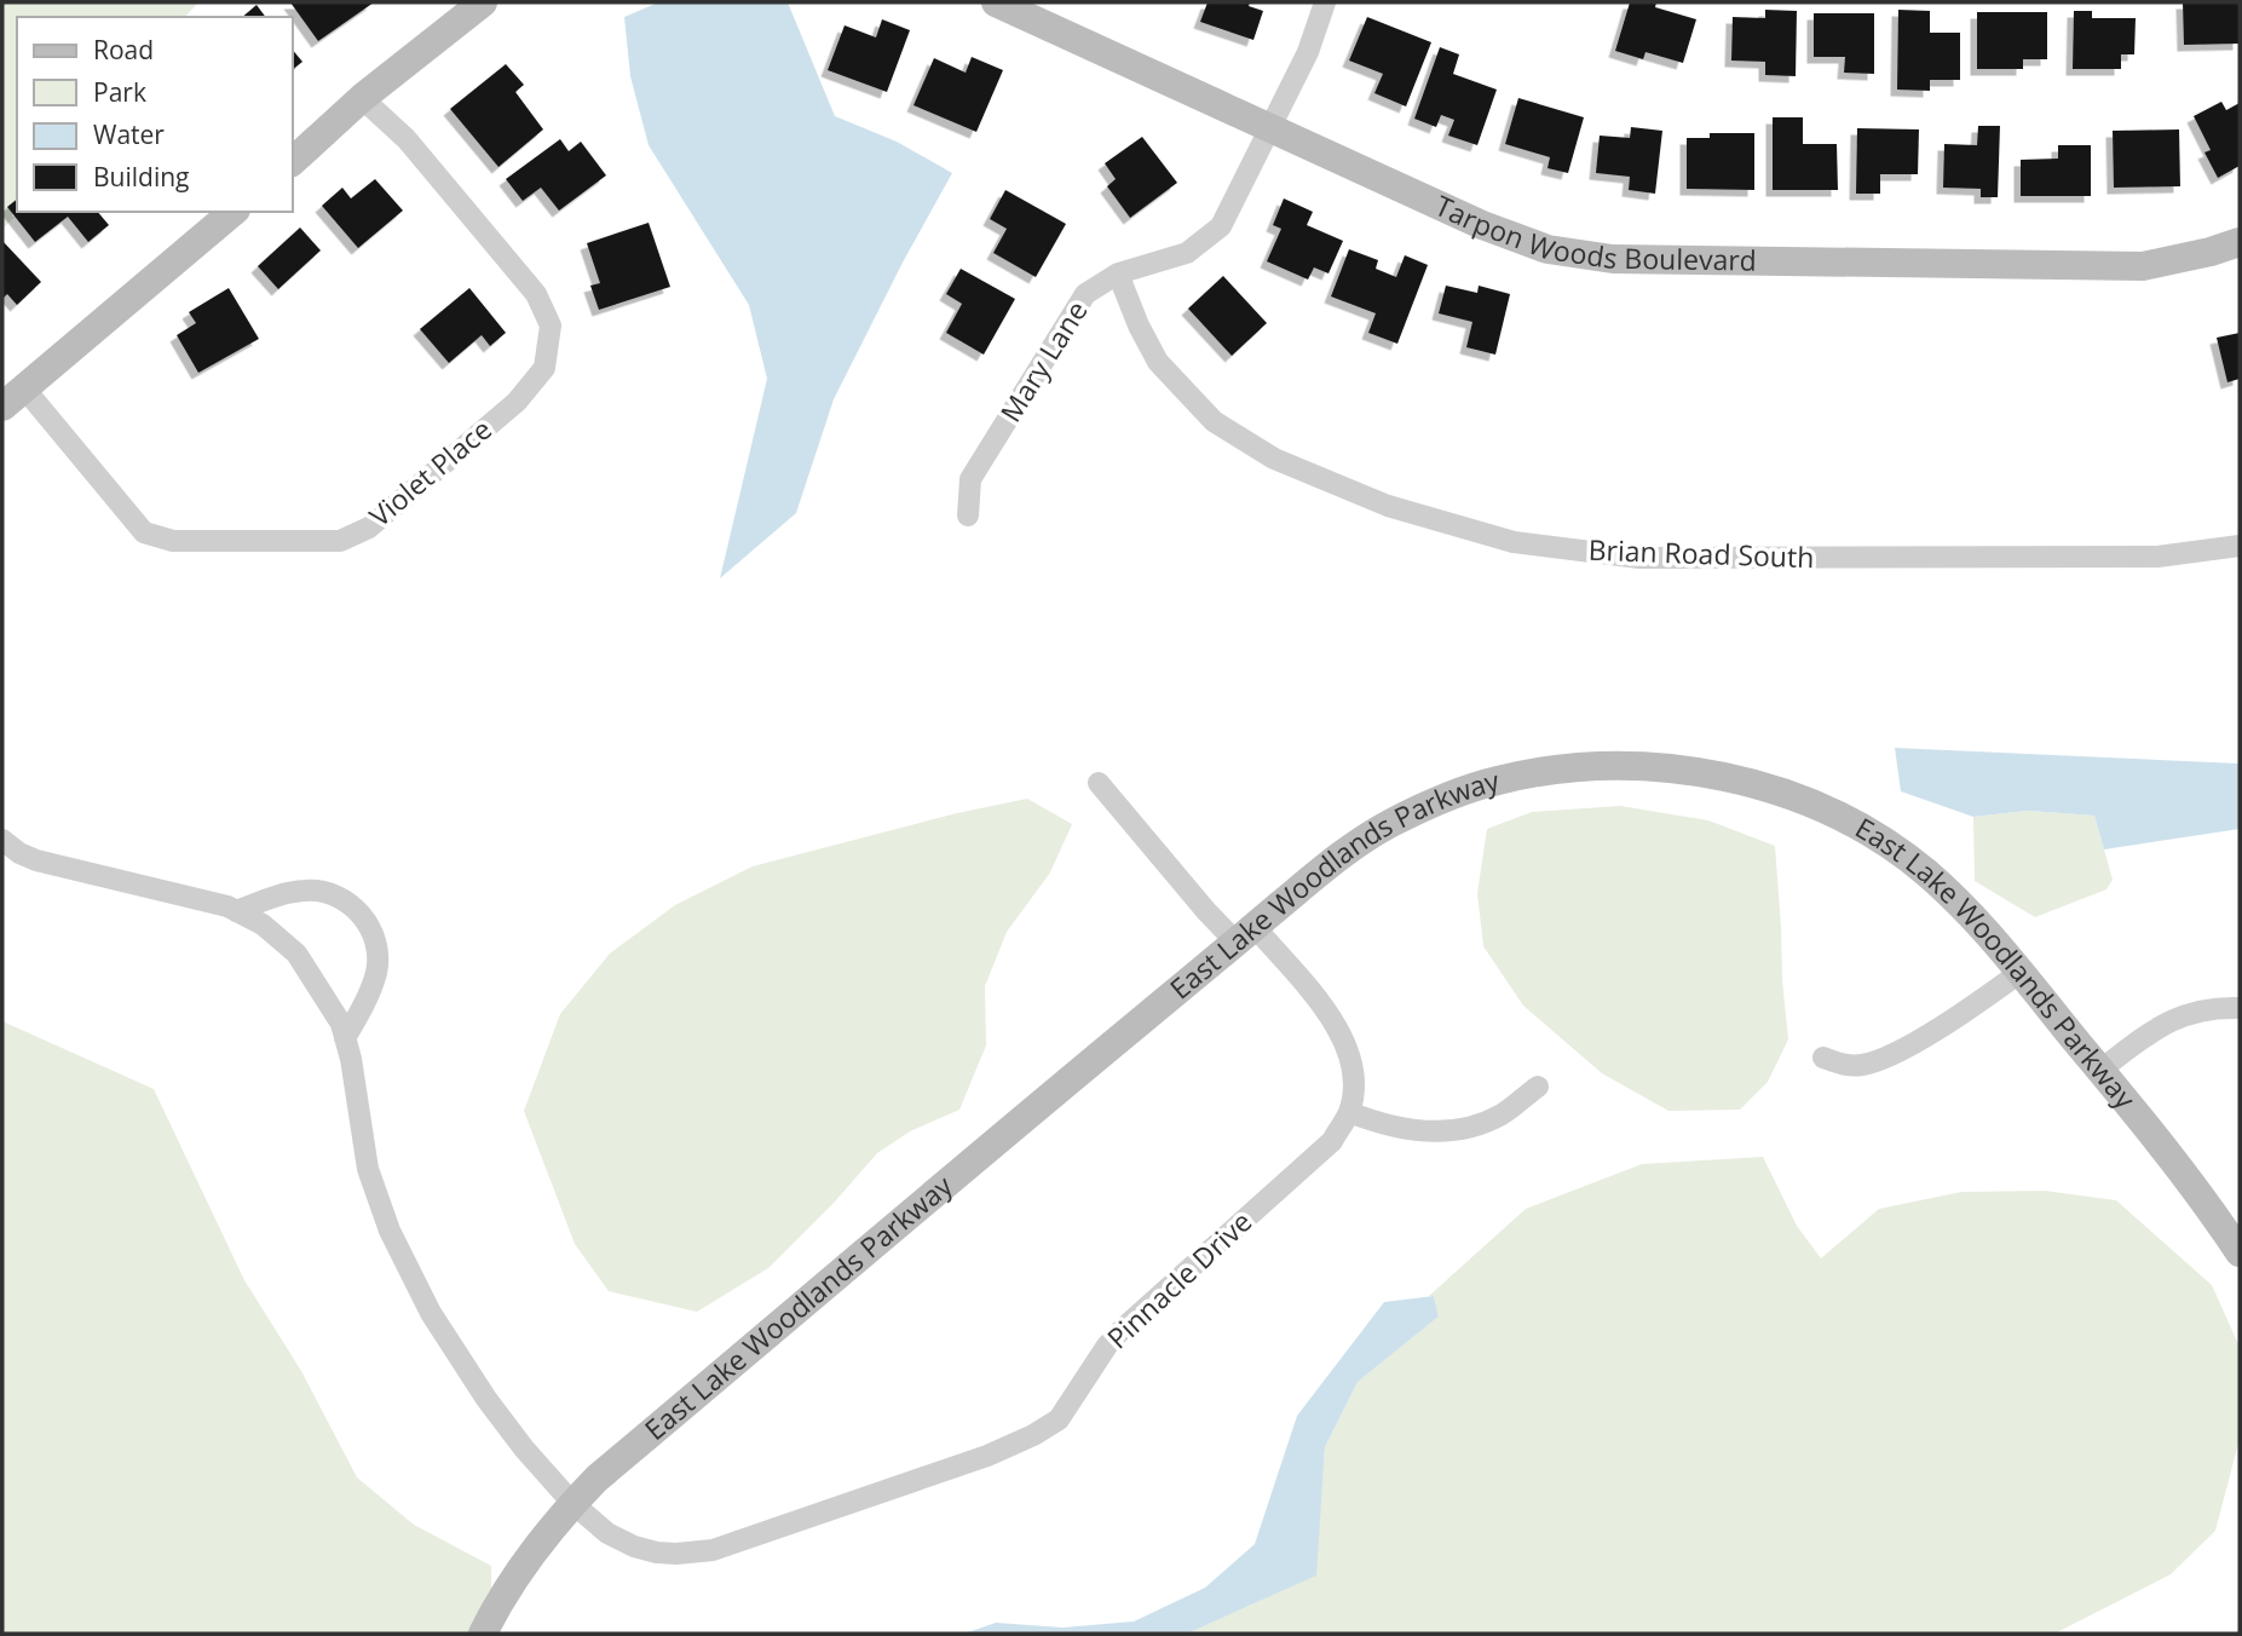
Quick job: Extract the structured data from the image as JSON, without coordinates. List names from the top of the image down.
{
  "streets": {
    "street": [
      "Tarpon Woods Boulevard",
      "Mary Lane",
      "Violet Place",
      "Brian Road South",
      "East Lake Woodlands Parkway",
      "Pinnacle Drive"
    ]
  },
  "crossings": [
    ["Tarpon Woods Boulevard", "Mary Lane"],
    ["Mary Lane", "Brian Road South"],
    ["East Lake Woodlands Parkway", "Pinnacle Drive"]
  ],
  "legend": [
    "Road",
    "Park",
    "Water",
    "Building"
  ]
}
